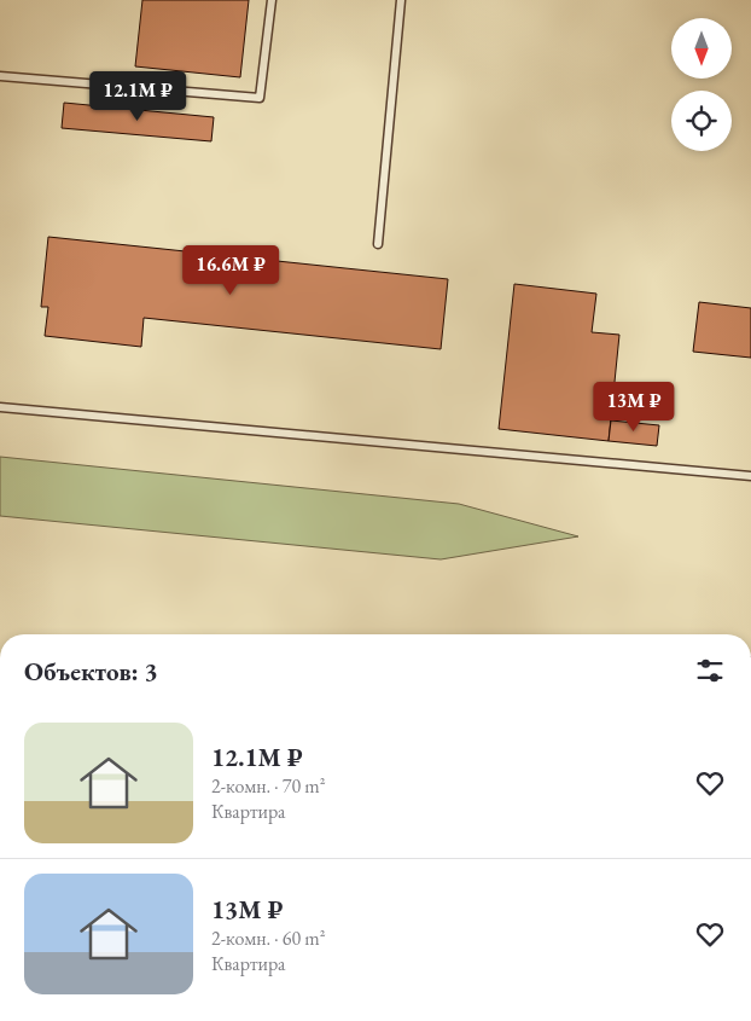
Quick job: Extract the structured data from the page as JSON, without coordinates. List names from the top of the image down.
{
  "north": "bottom",
  "page": {
    "price": ["12.1M ₽", "16.6M ₽", "13M ₽"],
    "heading": "Объектов: 3",
    "list": [
      {
        "name": "12.1M ₽",
        "note": "2-комн. · 70 m² · Квартира"
      },
      {
        "name": "13M ₽",
        "note": "2-комн. · 60 m² · Квартира"
      }
    ]
  }
}
